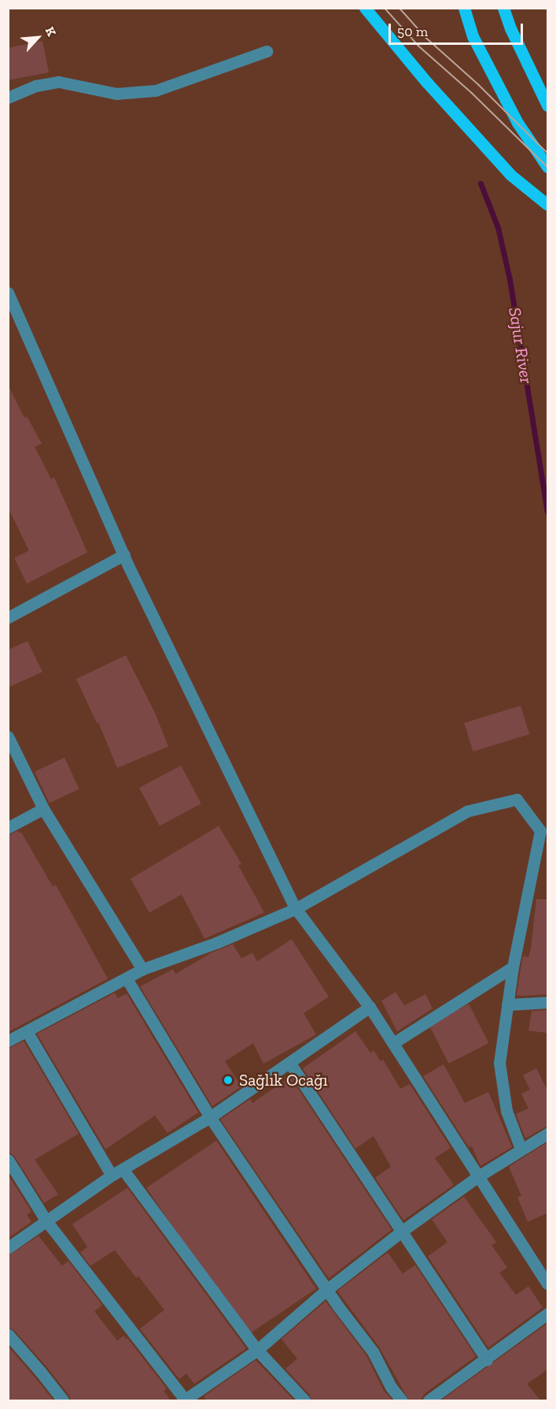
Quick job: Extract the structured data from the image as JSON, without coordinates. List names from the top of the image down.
{
  "water": ["Sajur River"],
  "places": ["Sağlık Ocağı"],
  "scale_bar": "50 m",
  "north": "top right"
}
